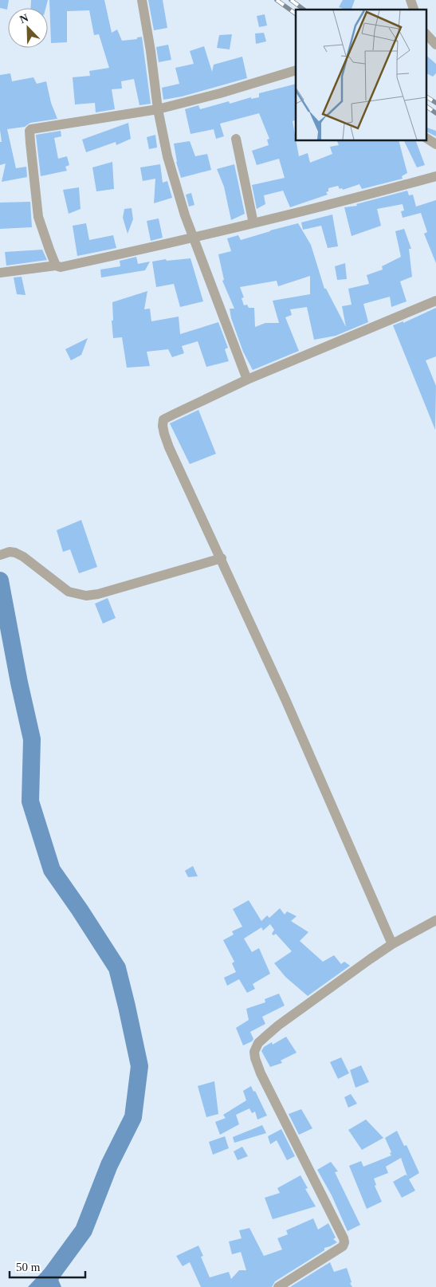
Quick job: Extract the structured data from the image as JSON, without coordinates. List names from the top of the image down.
{
  "scale_bar": "50 m",
  "north": "top left"
}
